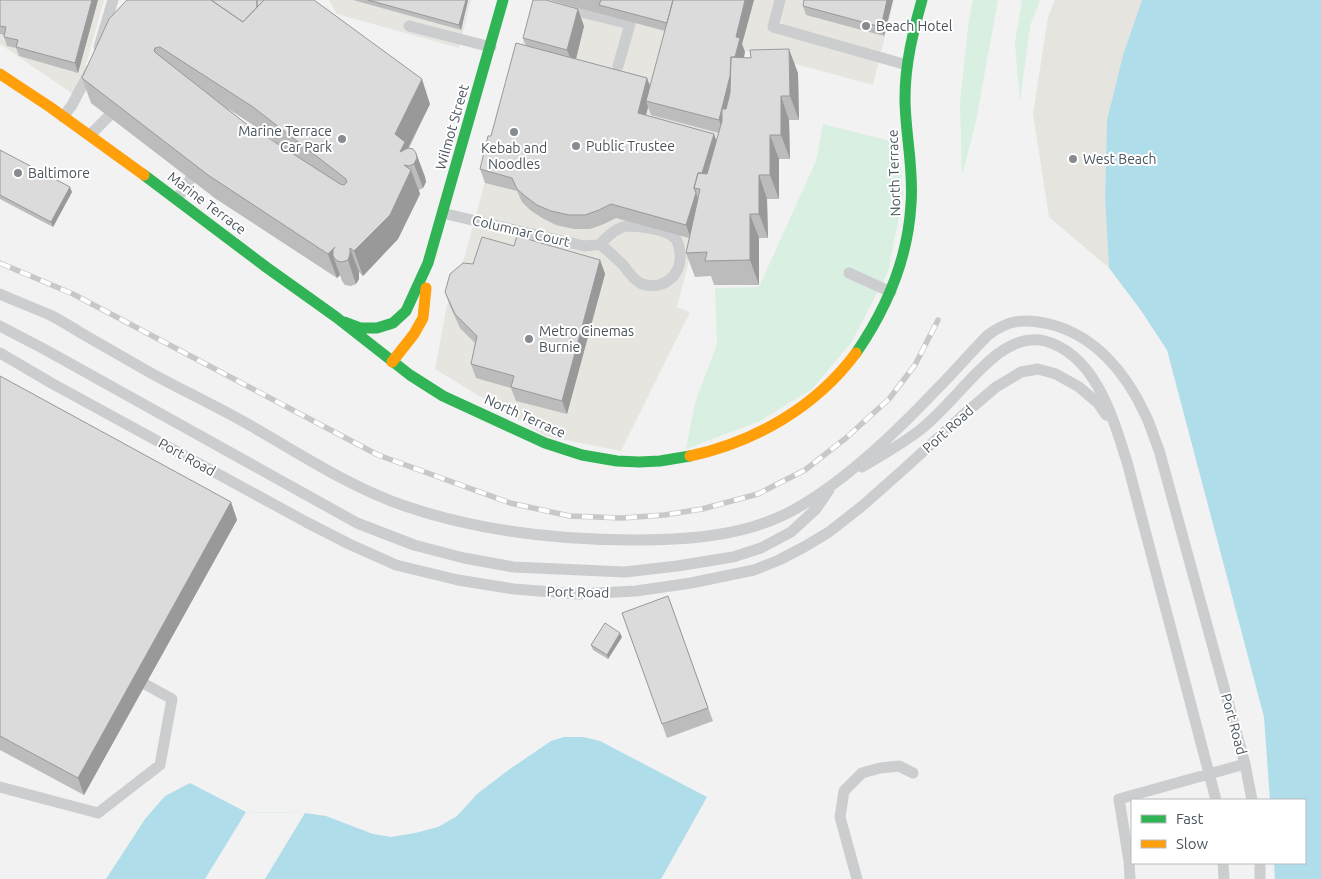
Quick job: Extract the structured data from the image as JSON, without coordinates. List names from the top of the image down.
{
  "streets": {
    "street": ["Wilmot Street", "North Terrace", "Marine Terrace"],
    "lane": ["Columnar Court", "Port Road"]
  },
  "crossings": [
    ["Wilmot Street", "North Terrace"],
    ["Wilmot Street", "Marine Terrace"],
    ["Wilmot Street", "Columnar Court"],
    ["North Terrace", "Marine Terrace"]
  ],
  "places": [
    "Beach Hotel",
    "Kebab and Noodles",
    "Marine Terrace Car Park",
    "Public Trustee",
    "West Beach",
    "Baltimore",
    "Metro Cinemas Burnie"
  ],
  "legend": ["Fast", "Slow"]
}
